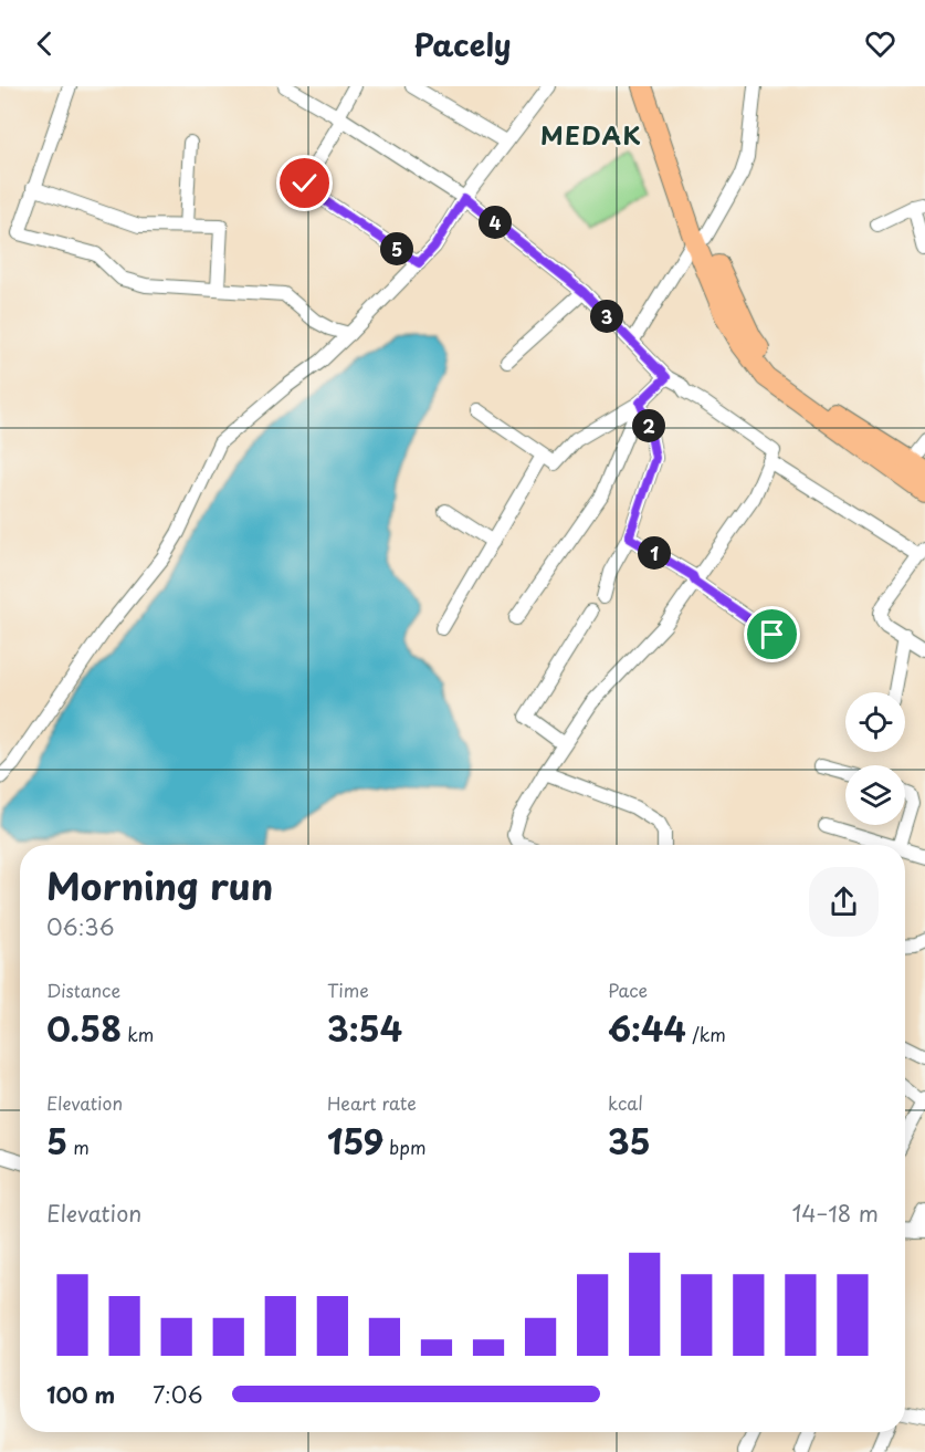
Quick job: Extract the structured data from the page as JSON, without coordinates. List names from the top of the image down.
{
  "districts": ["MEDAK"],
  "page": {
    "header": "Pacely",
    "pins": [
      "4",
      "5",
      "3",
      "2",
      "1"
    ],
    "heading": ["Morning run", "06:36"],
    "stats": [
      ["Distance", "0.58 km"],
      ["Time", "3:54"],
      ["Pace", "6:44 /km"],
      ["Elevation", "5 m"],
      ["Heart rate", "159 bpm"],
      ["kcal", "35"]
    ],
    "chart": ["Elevation", "14–18 m"],
    "list": [
      {
        "name": "100 m",
        "note": "7:06"
      }
    ]
  }
}
